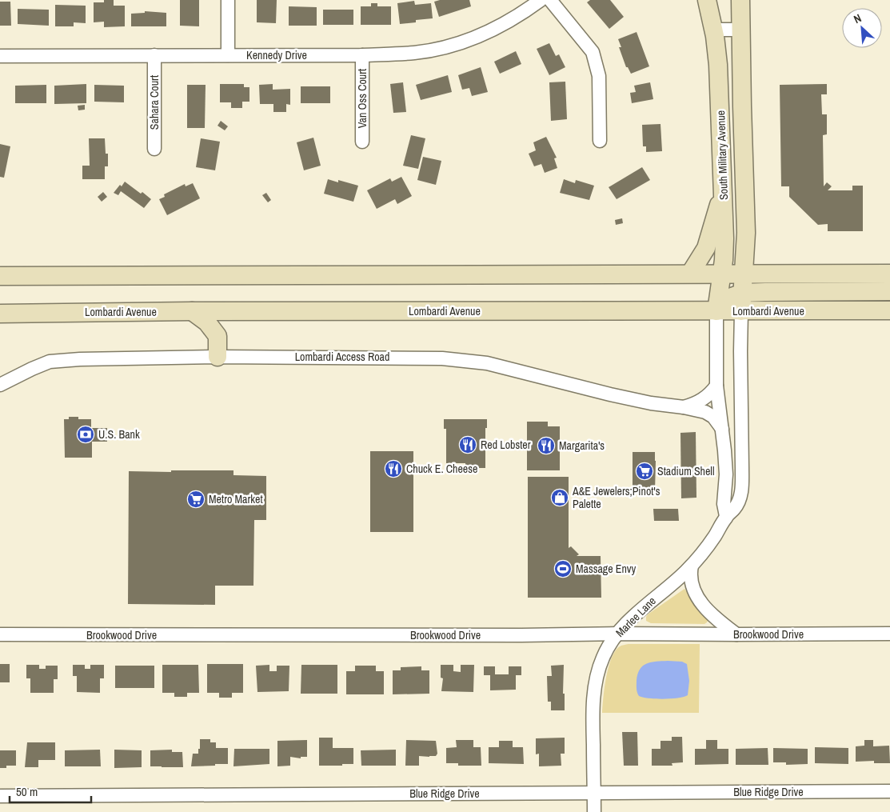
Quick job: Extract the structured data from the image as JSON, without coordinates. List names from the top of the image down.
{
  "streets": {
    "main road": ["South Military Avenue", "Lombardi Avenue"],
    "street": [
      "Kennedy Drive",
      "Van Oss Court",
      "Sahara Court",
      "Lombardi Access Road",
      "Marlee Lane",
      "Brookwood Drive",
      "Blue Ridge Drive"
    ]
  },
  "crossings": [
    ["Kennedy Drive", "Van Oss Court"],
    ["Kennedy Drive", "Sahara Court"],
    ["South Military Avenue", "Lombardi Avenue"],
    ["South Military Avenue", "Marlee Lane"],
    ["Lombardi Avenue", "Marlee Lane"],
    ["Marlee Lane", "Brookwood Drive"],
    ["Marlee Lane", "Blue Ridge Drive"]
  ],
  "places": {
    "bank": ["U.S. Bank"],
    "restaurant": ["Red Lobster", "Margarita's", "Chuck E. Cheese"],
    "supermarket": ["Stadium Shell", "Metro Market"],
    "shop": ["A&E Jewelers;Pinot's Palette"],
    "sports": ["Massage Envy"]
  },
  "scale_bar": "50 m",
  "north": "top left"
}
